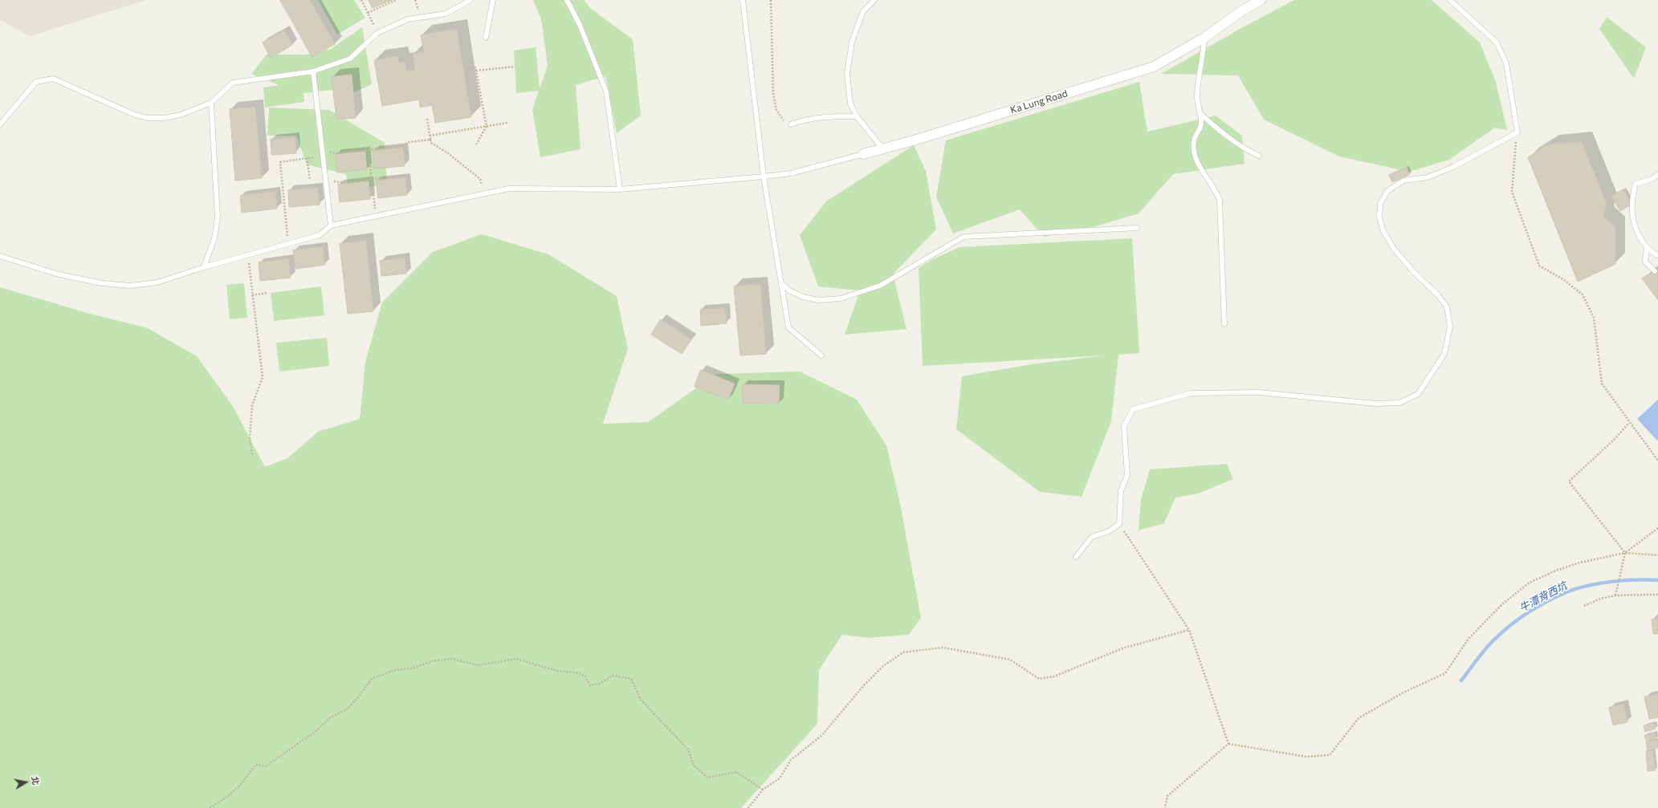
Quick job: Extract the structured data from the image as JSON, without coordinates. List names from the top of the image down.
{
  "streets": {
    "street": ["Ka Lung Road"]
  },
  "water": ["牛潭背西坑"],
  "north": "right"
}
